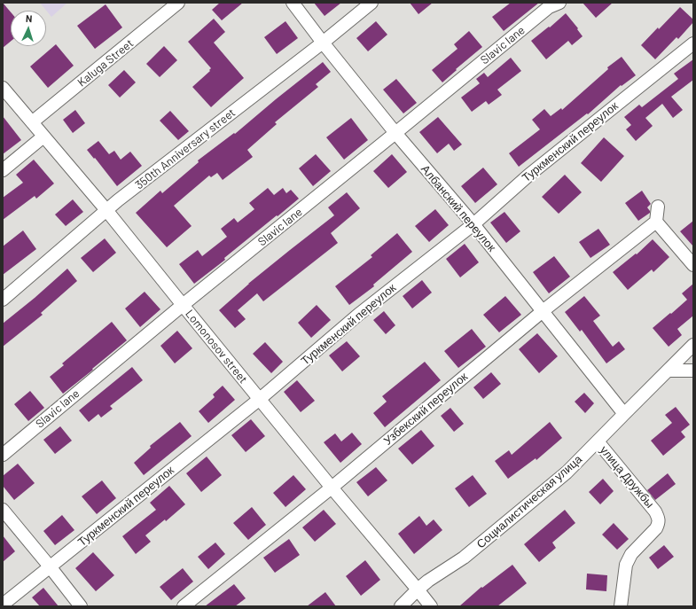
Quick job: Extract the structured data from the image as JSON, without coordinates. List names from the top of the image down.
{
  "streets": {
    "street": [
      "Slavic lane",
      "Kaluga Street",
      "Туркменский переулок",
      "350th Anniversary street",
      "Албанский переулок",
      "Lomonosov street",
      "Узбекский переулок",
      "улица Дружбы",
      "Социалистическая улица"
    ]
  },
  "crossings": [
    ["Slavic lane", "Албанский переулок"],
    ["Slavic lane", "Lomonosov street"],
    ["Kaluga Street", "Lomonosov street"],
    ["Туркменский переулок", "Албанский переулок"],
    ["Туркменский переулок", "Lomonosov street"],
    ["350th Anniversary street", "Албанский переулок"],
    ["350th Anniversary street", "Lomonosov street"],
    ["Албанский переулок", "Узбекский переулок"],
    ["Албанский переулок", "Социалистическая улица"],
    ["Lomonosov street", "Узбекский переулок"],
    ["Lomonosov street", "Социалистическая улица"],
    ["улица Дружбы", "Социалистическая улица"]
  ],
  "north": "top"
}
